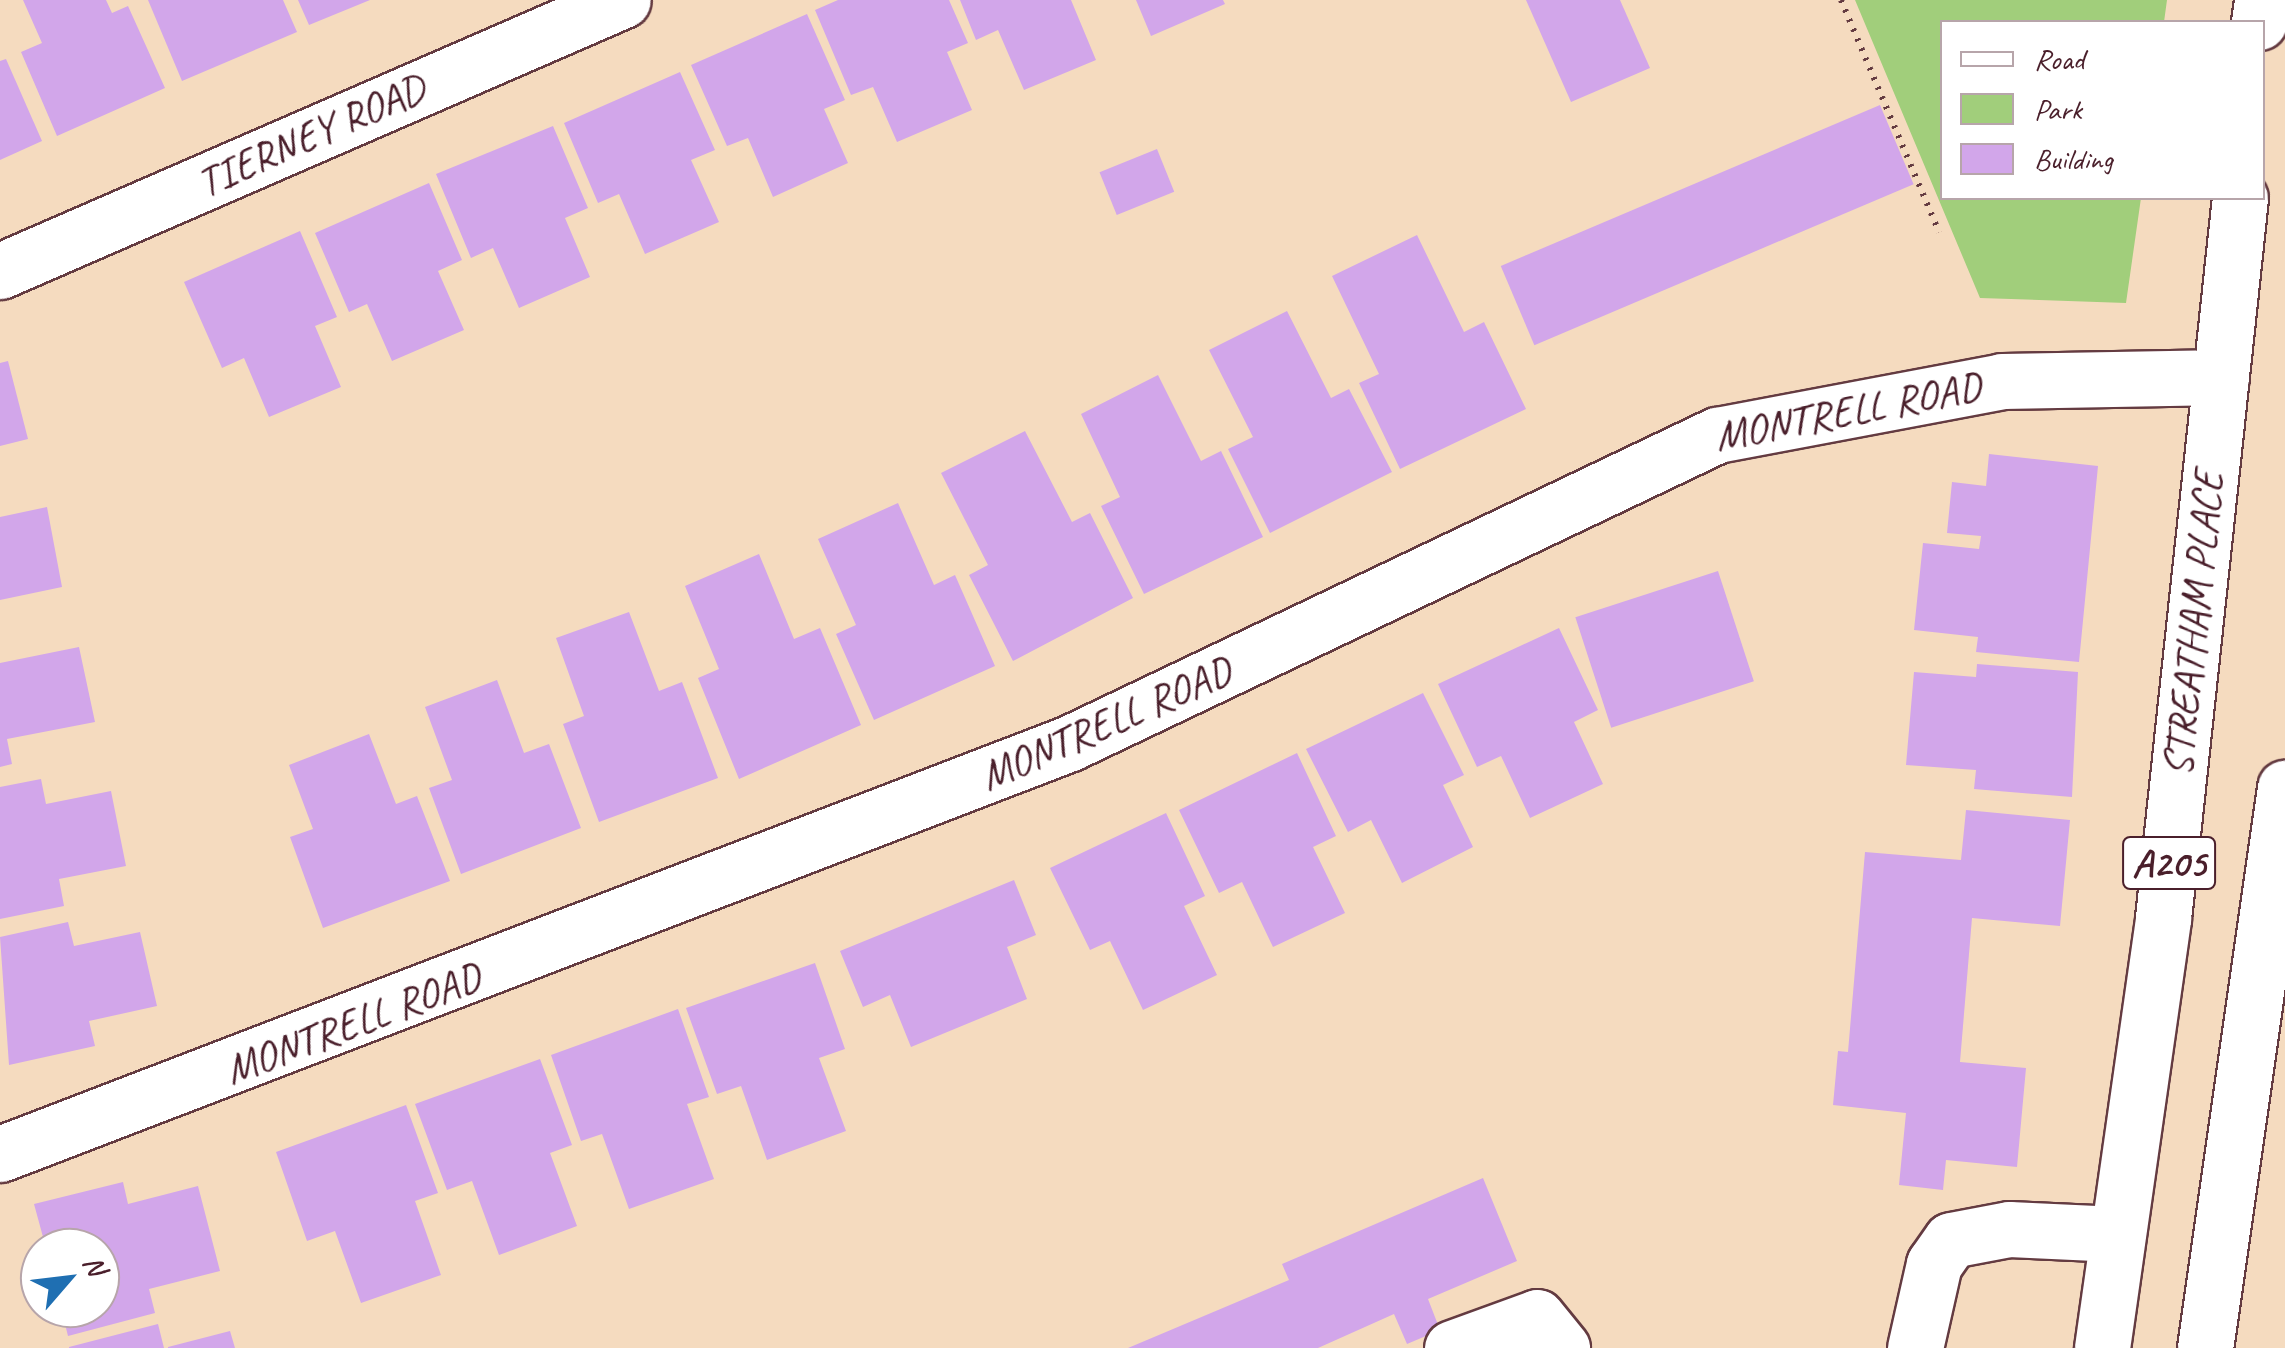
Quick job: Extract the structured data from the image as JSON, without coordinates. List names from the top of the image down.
{
  "streets": {
    "main road": [
      "TIERNEY ROAD",
      "MONTRELL ROAD",
      "STREATHAM PLACE",
      "A205"
    ]
  },
  "crossings": [
    ["MONTRELL ROAD", "STREATHAM PLACE"]
  ],
  "legend": ["Road", "Park", "Building"],
  "north": "top right"
}
